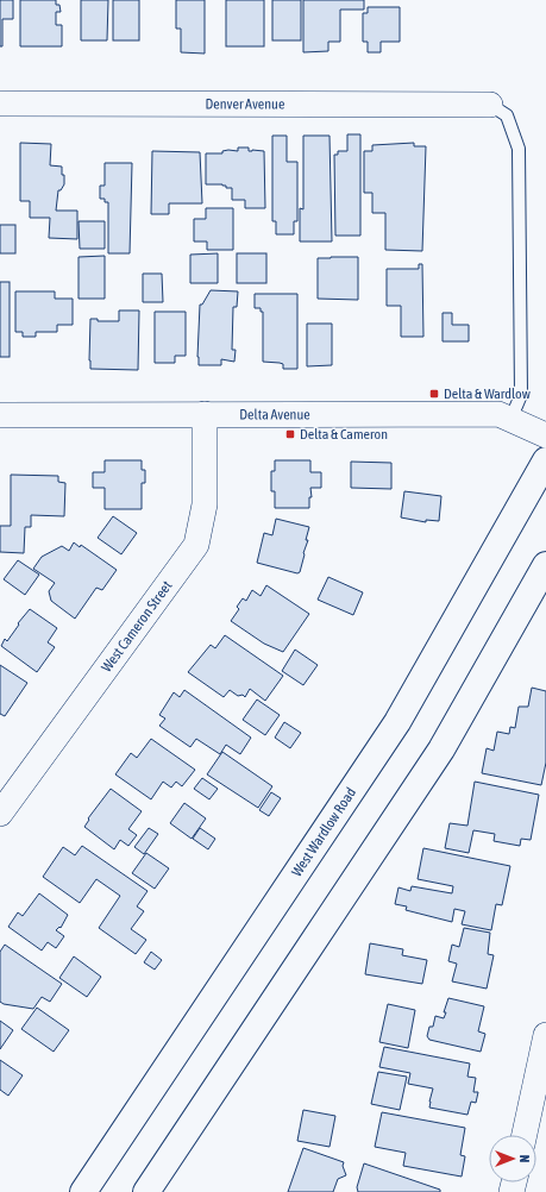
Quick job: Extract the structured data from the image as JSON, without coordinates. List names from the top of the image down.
{
  "streets": {
    "main road": ["West Wardlow Road"],
    "street": ["Denver Avenue", "Delta Avenue", "West Cameron Street"]
  },
  "crossings": [
    ["Delta Avenue", "West Cameron Street"]
  ],
  "places": {
    "transit": ["Delta & Wardlow", "Delta & Cameron"]
  },
  "north": "right"
}
